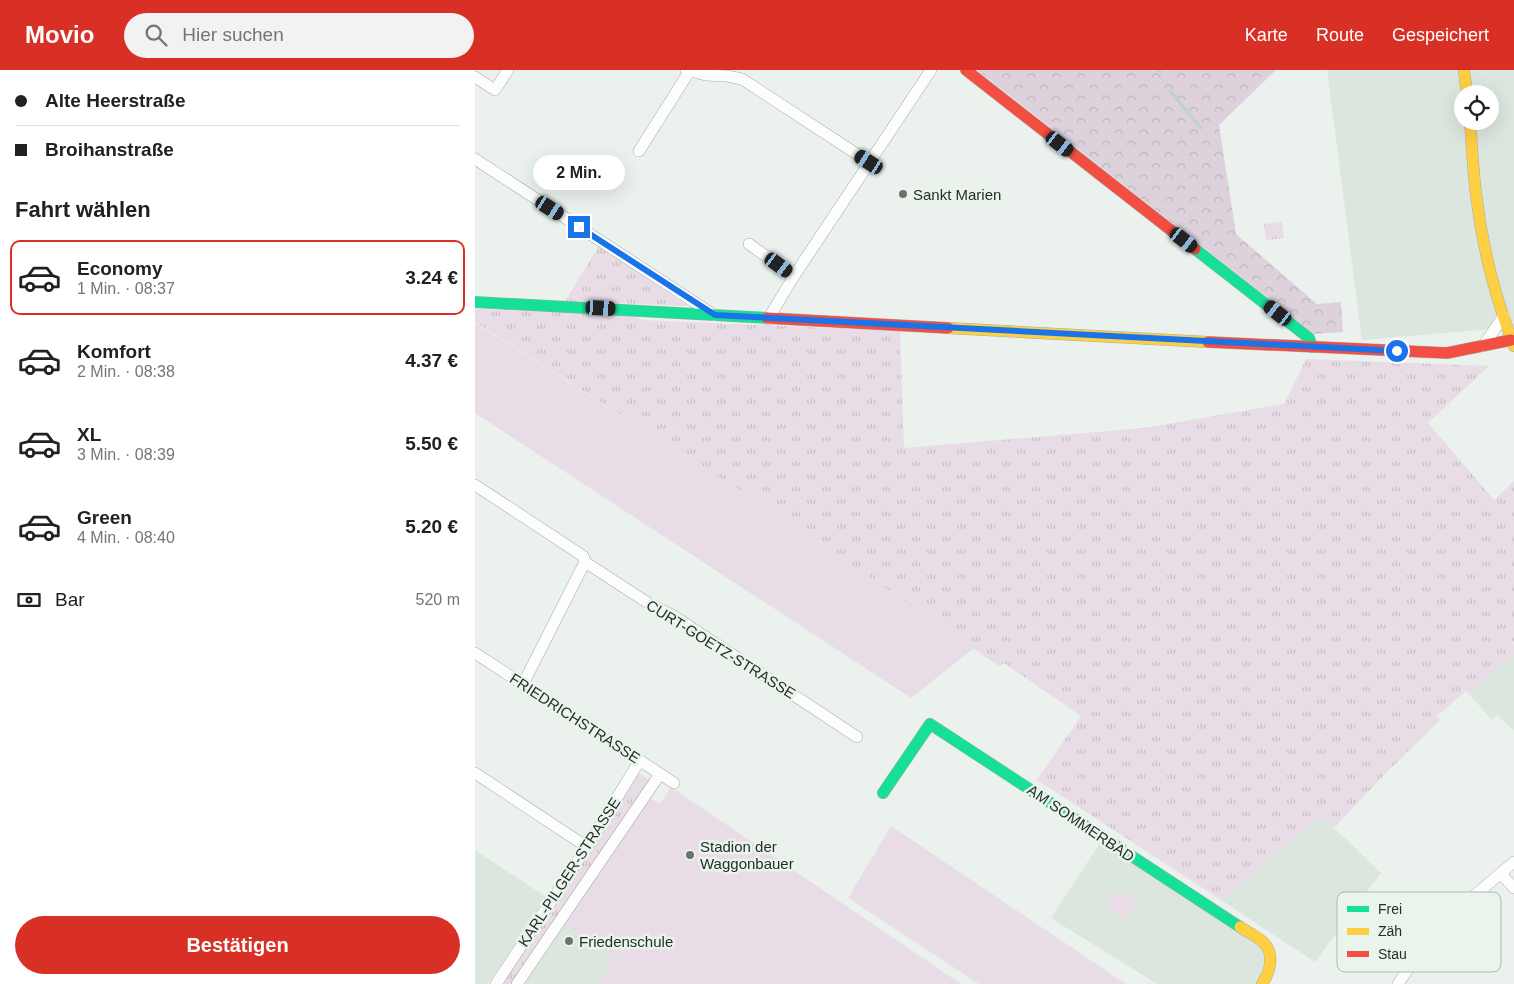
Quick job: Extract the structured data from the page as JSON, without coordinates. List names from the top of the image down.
{
  "streets": {
    "street": [
      "CURT-GOETZ-STRASSE",
      "FRIEDRICHSTRASSE",
      "AM SOMMERBAD",
      "KARL-PILGER-STRASSE"
    ]
  },
  "crossings": [
    ["FRIEDRICHSTRASSE", "KARL-PILGER-STRASSE"]
  ],
  "places": ["Sankt Marien", "Stadion der Waggonbauer", "Friedenschule"],
  "legend": ["Frei", "Zäh", "Stau"],
  "page": {
    "header": "Movio",
    "search": "Hier suchen",
    "nav": ["Karte", "Route", "Gespeichert"],
    "banner": ["Alte Heerstraße", "Broihanstraße"],
    "bubble": "2 Min.",
    "heading": "Fahrt wählen",
    "list": [
      {
        "name": "Economy",
        "note": "1 Min. · 08:37",
        "value": "3.24 €"
      },
      {
        "name": "Komfort",
        "note": "2 Min. · 08:38",
        "value": "4.37 €"
      },
      {
        "name": "XL",
        "note": "3 Min. · 08:39",
        "value": "5.50 €"
      },
      {
        "name": "Green",
        "note": "4 Min. · 08:40",
        "value": "5.20 €"
      }
    ],
    "pay": ["Bar", "520 m"],
    "buttons": "Bestätigen"
  }
}
